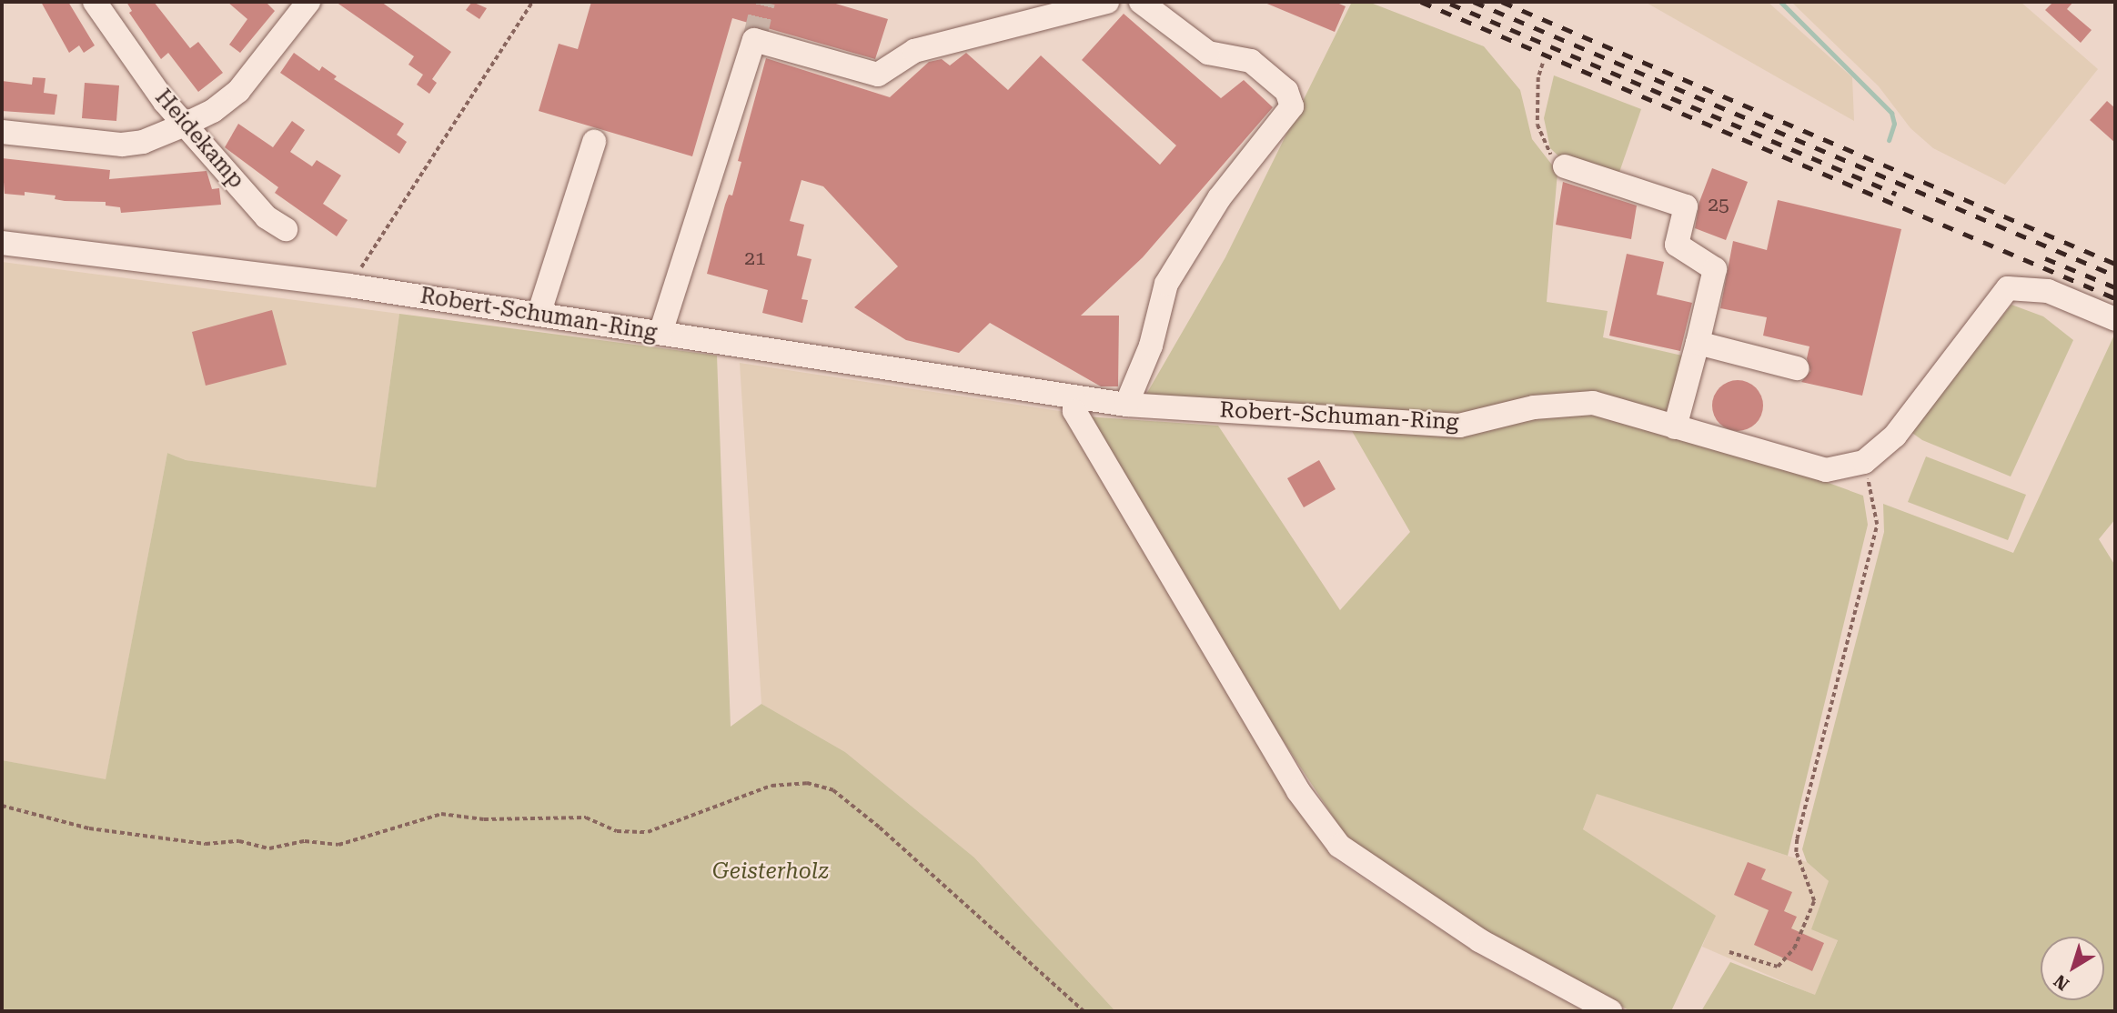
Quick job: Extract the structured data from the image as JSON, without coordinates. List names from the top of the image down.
{
  "streets": {
    "street": ["Heidekamp", "Robert-Schuman-Ring"]
  },
  "parks": ["Geisterholz"],
  "house_numbers": ["25", "21"],
  "north": "bottom left"
}
